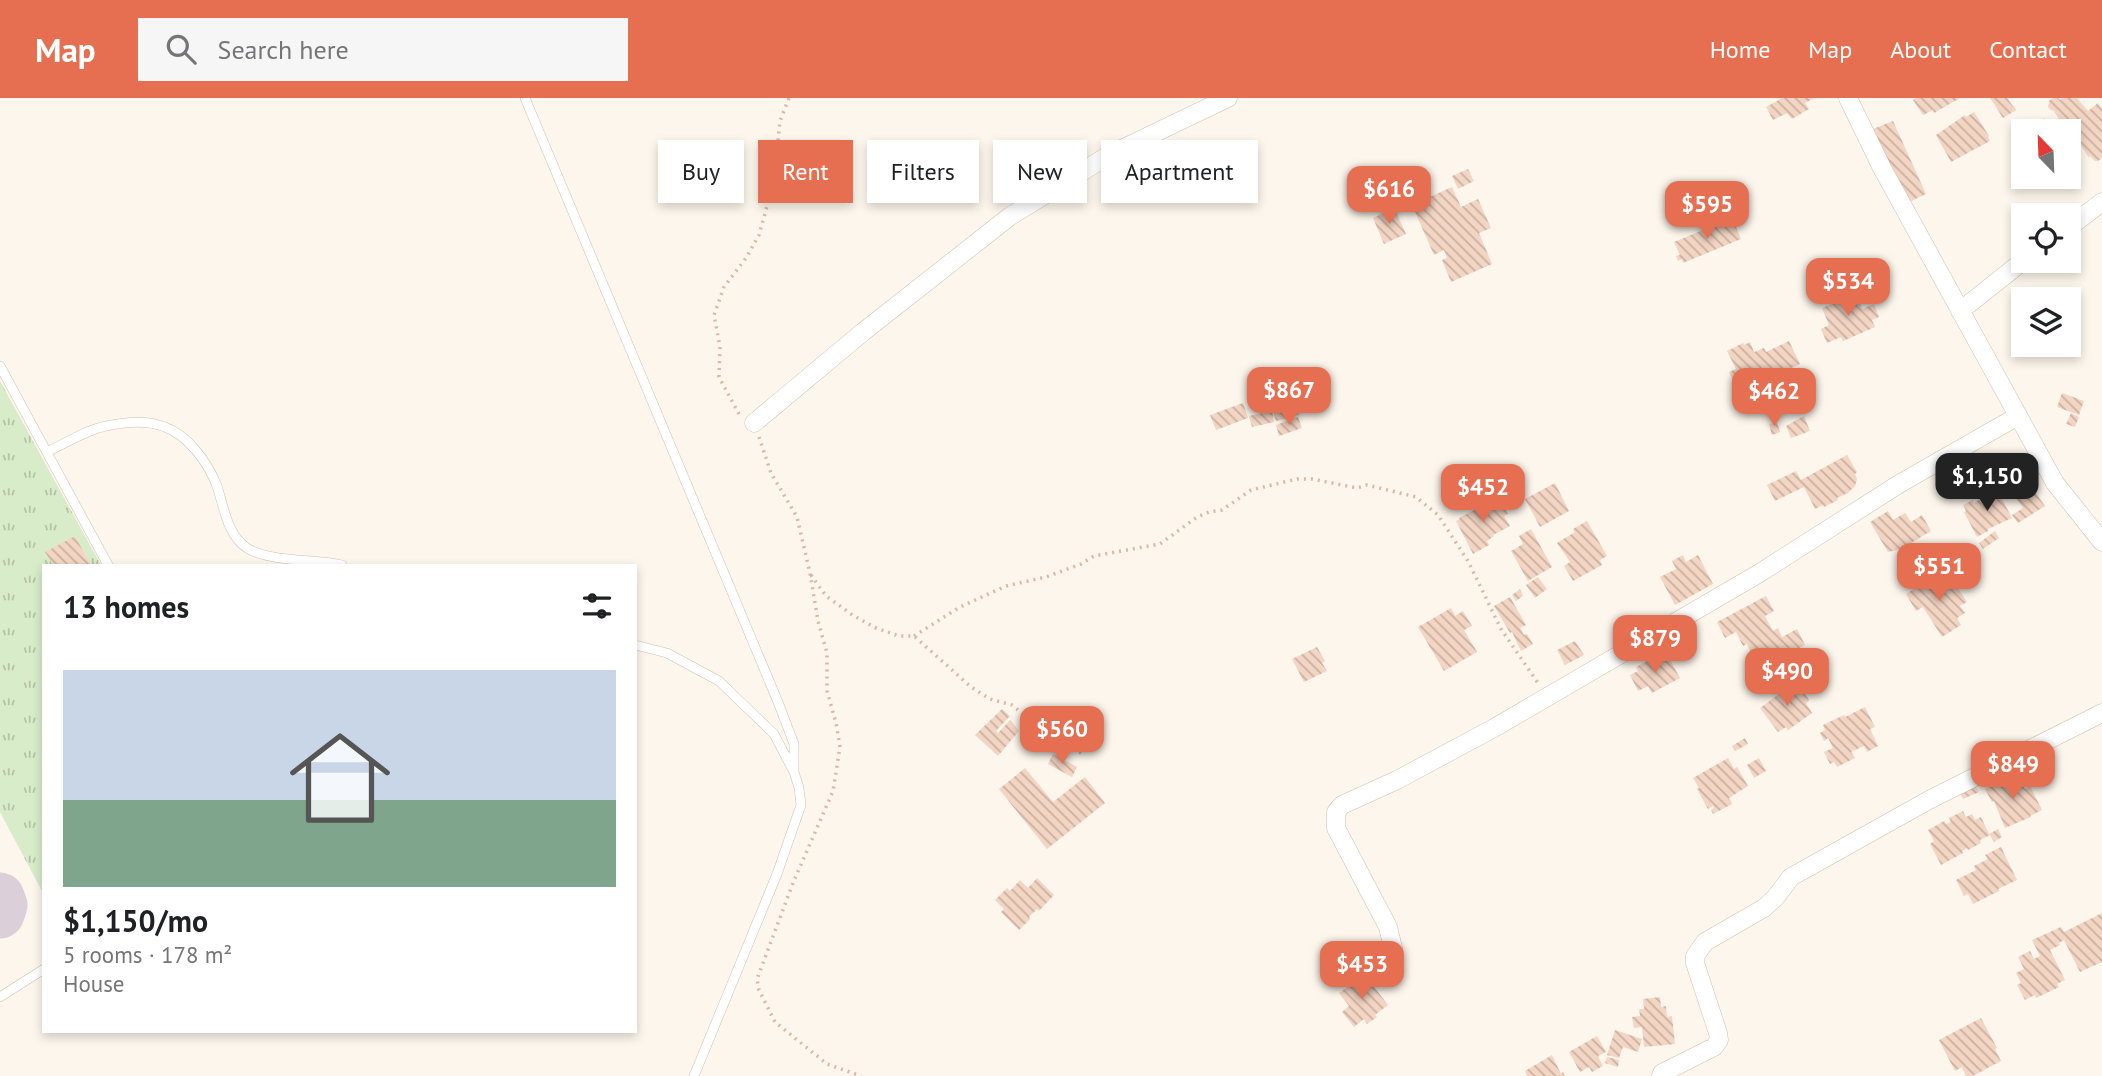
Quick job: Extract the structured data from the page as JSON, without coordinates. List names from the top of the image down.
{
  "north": "top left",
  "page": {
    "header": "Map",
    "search": "Search here",
    "nav": [
      "Home",
      "Map",
      "About",
      "Contact"
    ],
    "chip": [
      "Buy",
      "Rent",
      "Filters",
      "New",
      "Apartment"
    ],
    "price": [
      "$616",
      "$595",
      "$534",
      "$867",
      "$462",
      "$1,150",
      "$452",
      "$551",
      "$879",
      "$490",
      "$560",
      "$849",
      "$453"
    ],
    "heading": "13 homes",
    "list": [
      {
        "name": "$1,150/mo",
        "note": "5 rooms · 178 m² · House"
      }
    ]
  }
}
